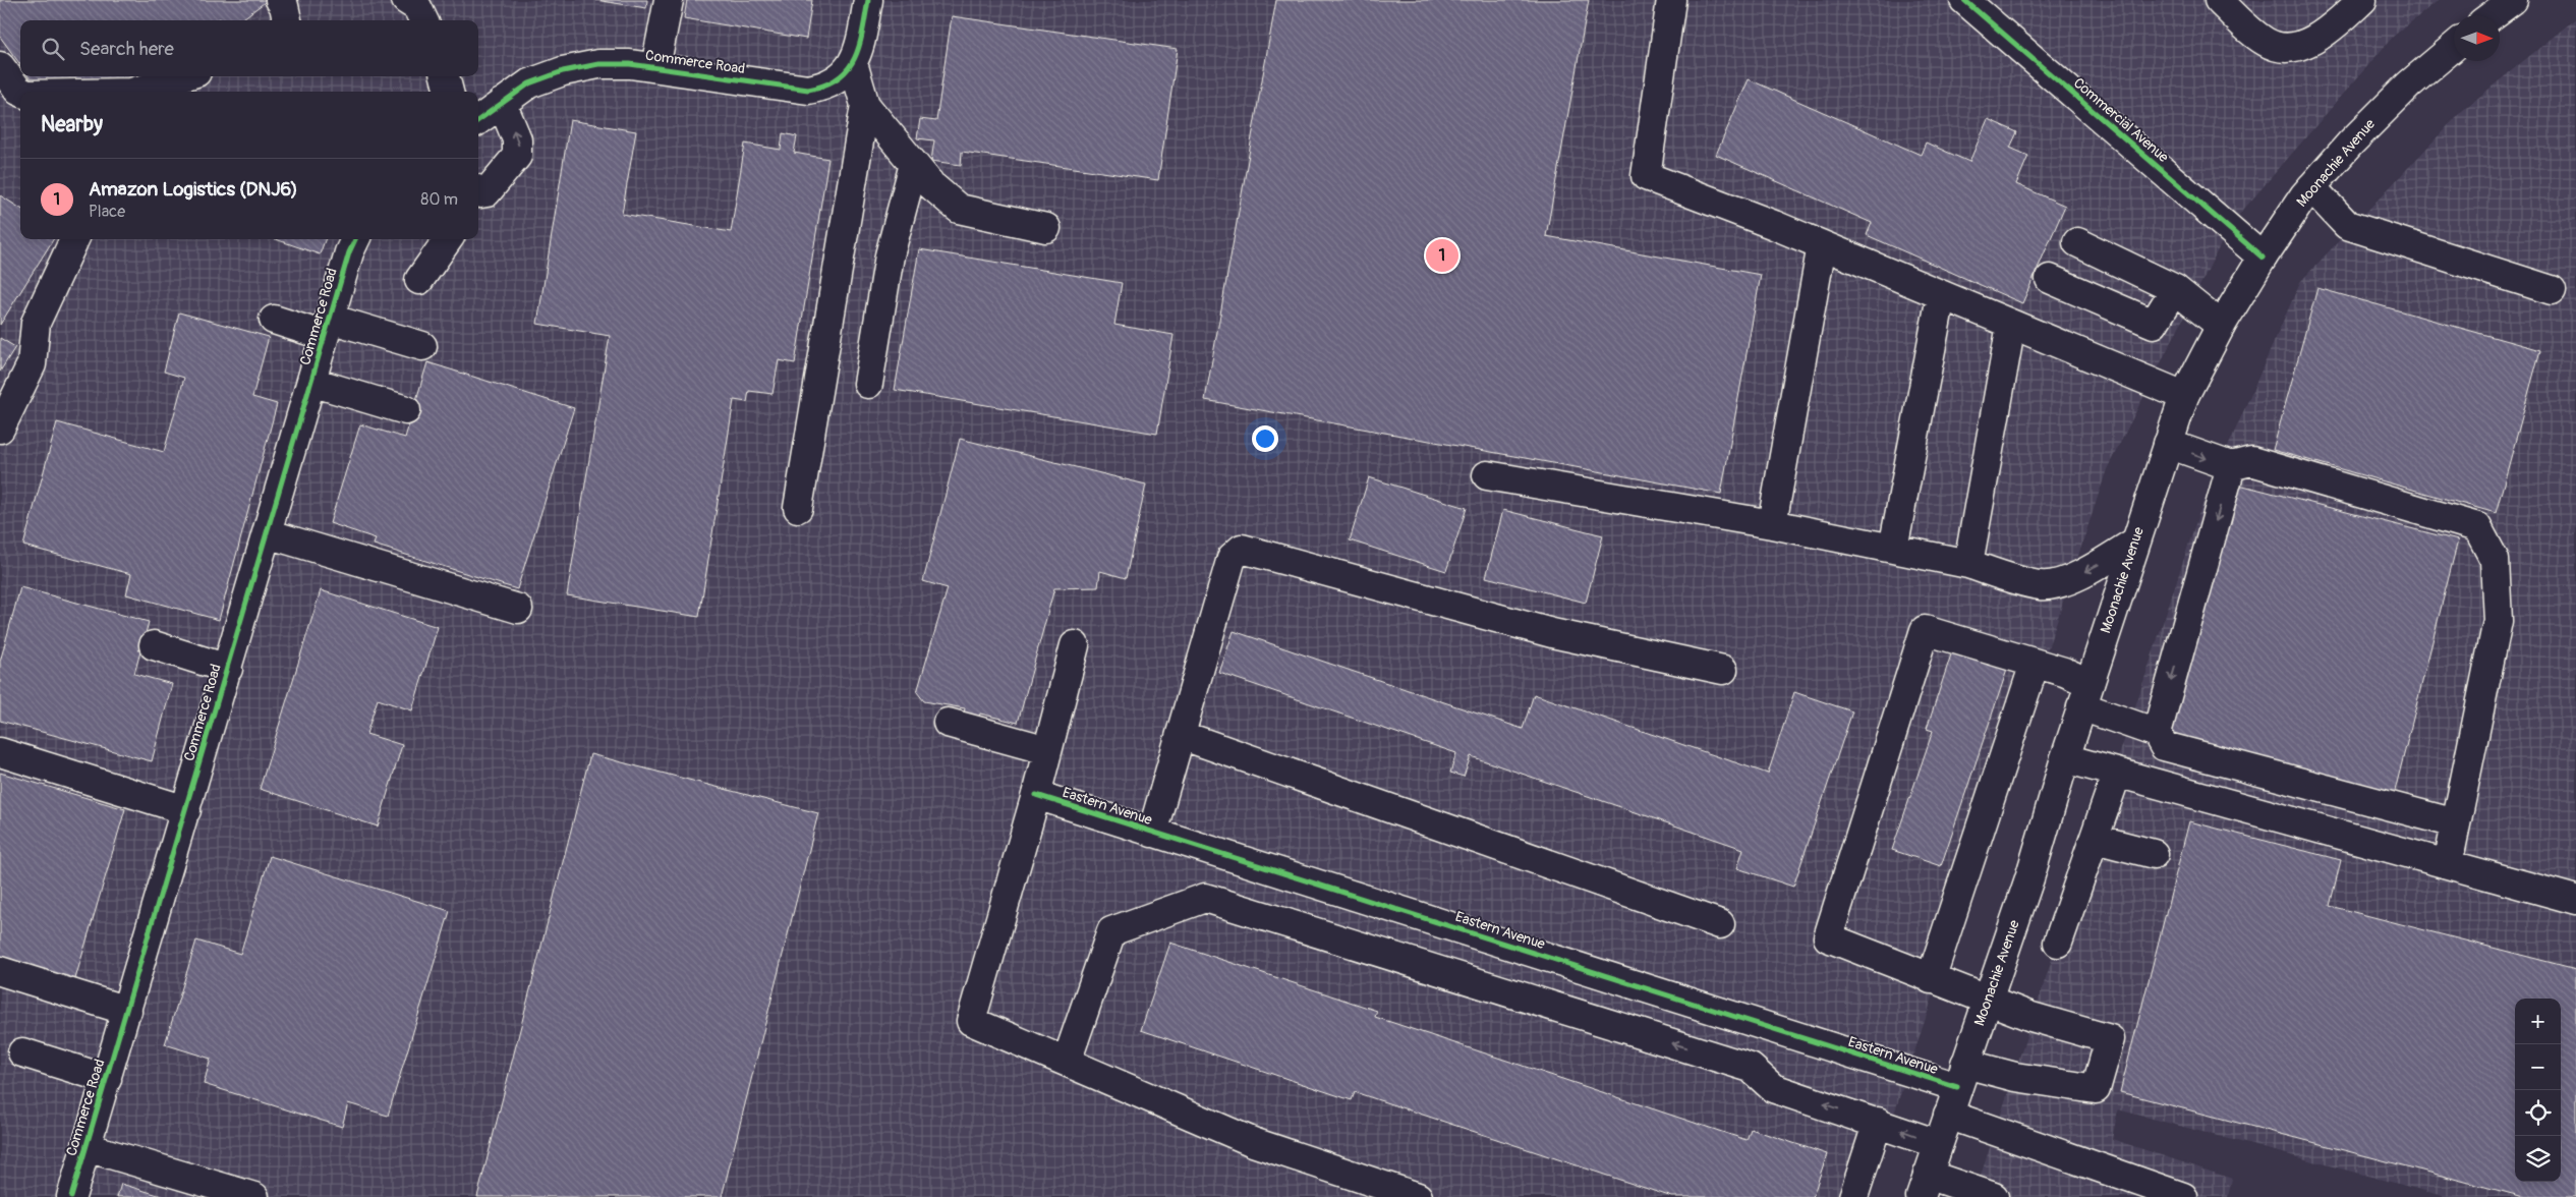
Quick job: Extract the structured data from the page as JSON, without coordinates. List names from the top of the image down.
{
  "streets": {
    "street": [
      "Commerce Road",
      "Commercial Avenue",
      "Moonachie Avenue",
      "Eastern Avenue"
    ]
  },
  "crossings": [
    ["Commercial Avenue", "Moonachie Avenue"],
    ["Moonachie Avenue", "Eastern Avenue"]
  ],
  "north": "right",
  "page": {
    "search": "Search here",
    "heading": "Nearby",
    "list": [
      {
        "mark": "1",
        "name": "Amazon Logistics (DNJ6)",
        "note": "Place",
        "value": "80 m"
      }
    ],
    "pins": "1",
    "map_buttons": ["+", "−"]
  }
}
